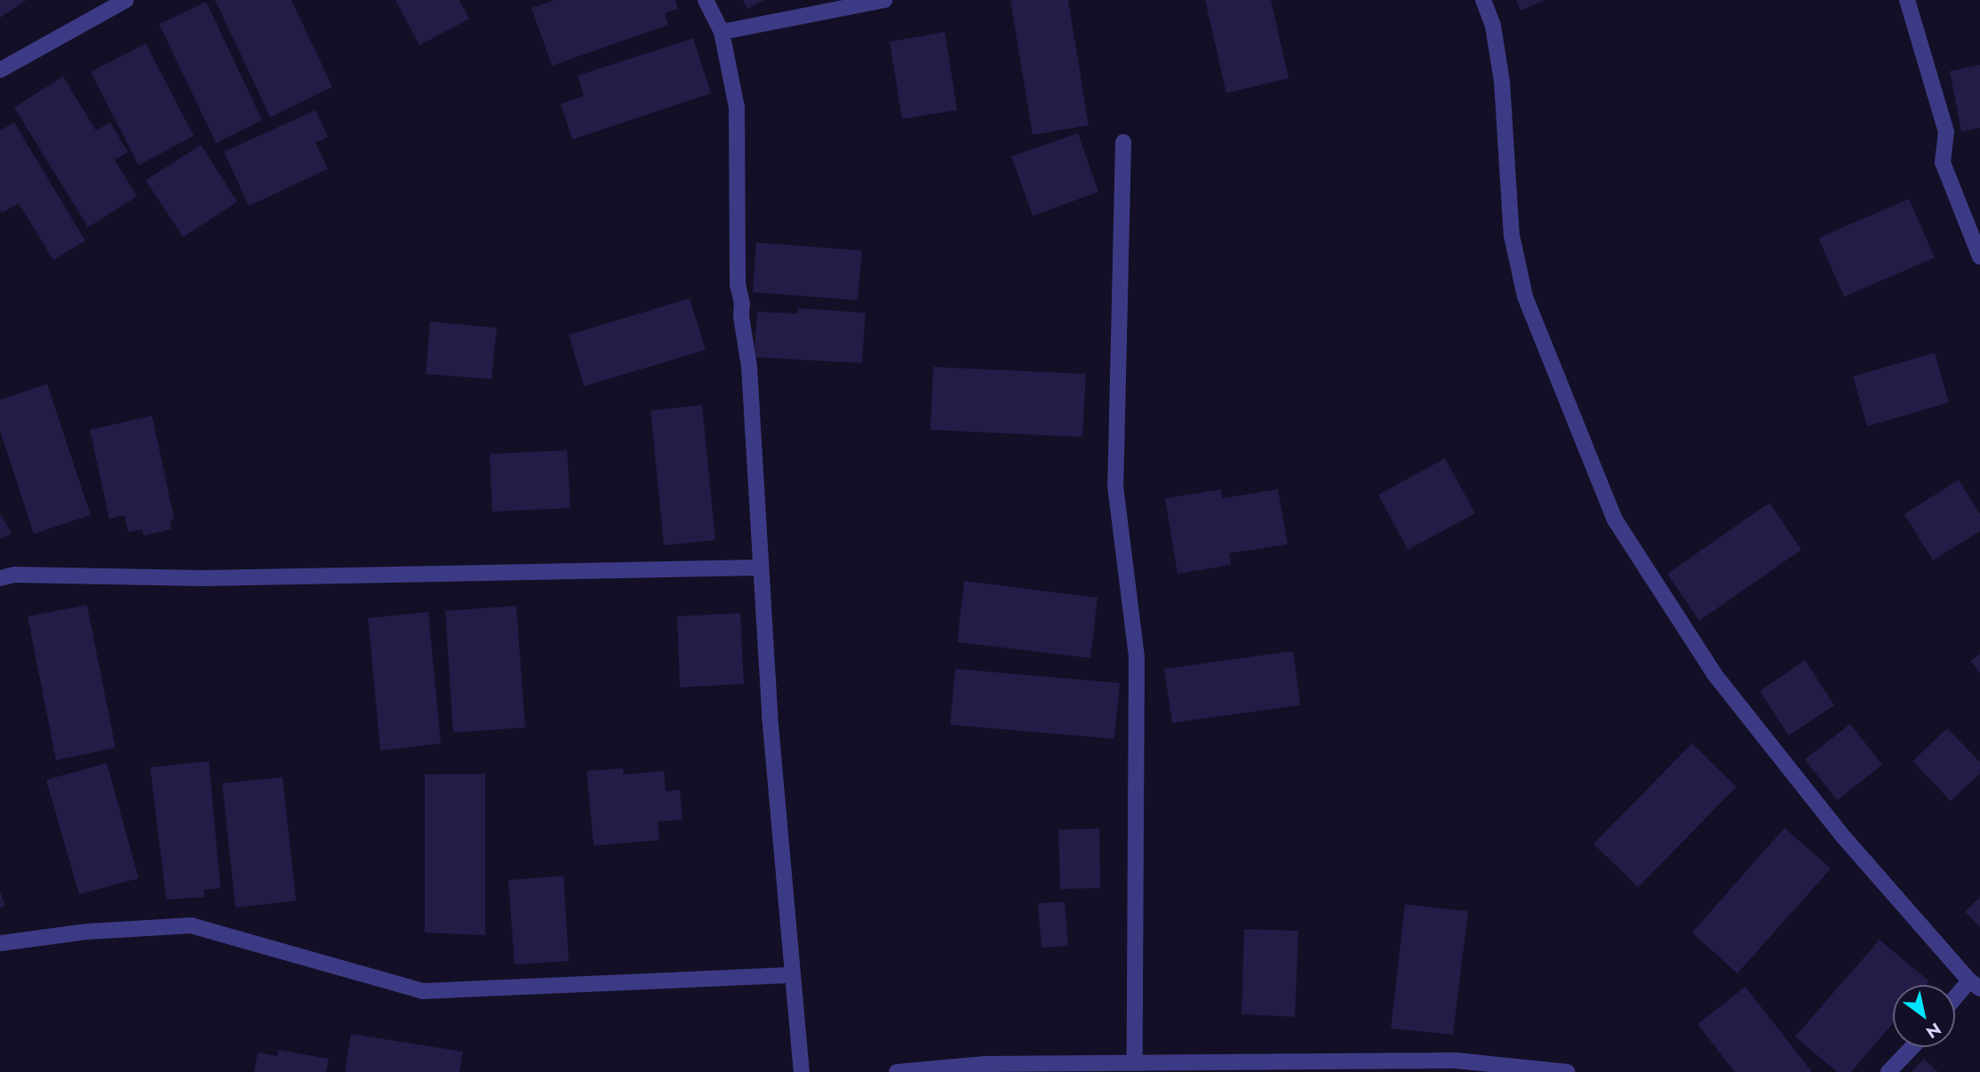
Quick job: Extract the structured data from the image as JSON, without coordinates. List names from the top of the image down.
{
  "north": "bottom right"
}
